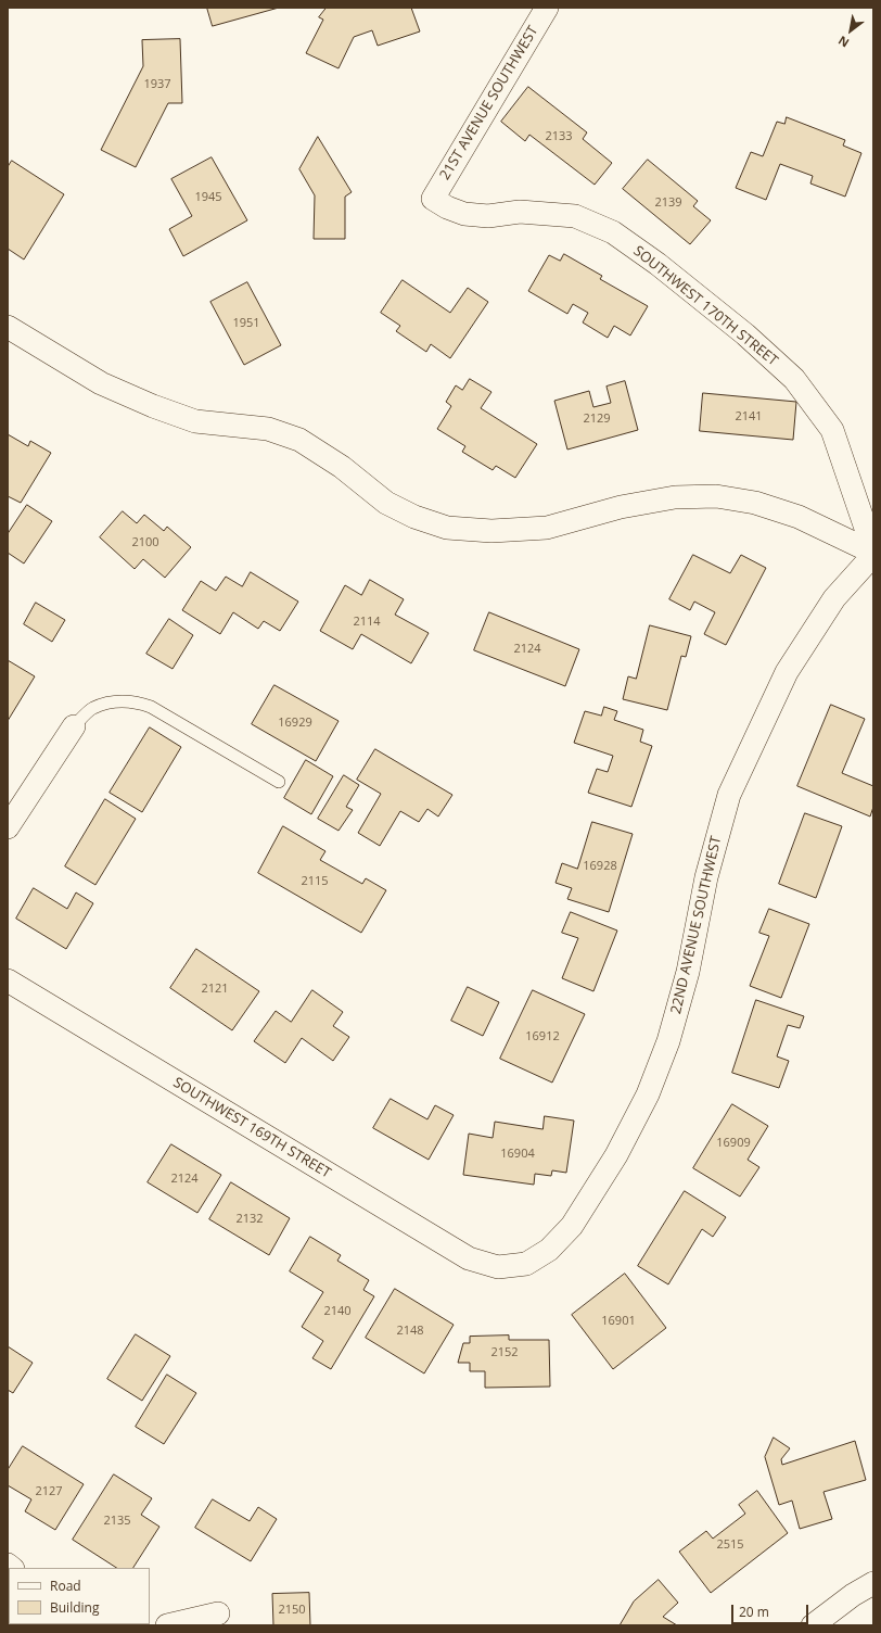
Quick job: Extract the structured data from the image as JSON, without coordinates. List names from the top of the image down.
{
  "streets": {
    "street": [
      "21ST AVENUE SOUTHWEST",
      "SOUTHWEST 170TH STREET",
      "22ND AVENUE SOUTHWEST",
      "SOUTHWEST 169TH STREET"
    ]
  },
  "crossings": [
    ["21ST AVENUE SOUTHWEST", "SOUTHWEST 170TH STREET"],
    ["SOUTHWEST 170TH STREET", "22ND AVENUE SOUTHWEST"],
    ["22ND AVENUE SOUTHWEST", "SOUTHWEST 169TH STREET"]
  ],
  "house_numbers": [
    "1937",
    "2133",
    "1945",
    "2139",
    "1951",
    "2141",
    "2129",
    "2100",
    "2114",
    "2124",
    "16929",
    "16928",
    "2115",
    "2121",
    "16912",
    "16909",
    "16904",
    "2124",
    "2132",
    "2140",
    "16901",
    "2148",
    "2152",
    "2127",
    "2135",
    "2515",
    "2150"
  ],
  "legend": ["Road", "Building"],
  "scale_bar": "20 m",
  "north": "bottom left"
}
